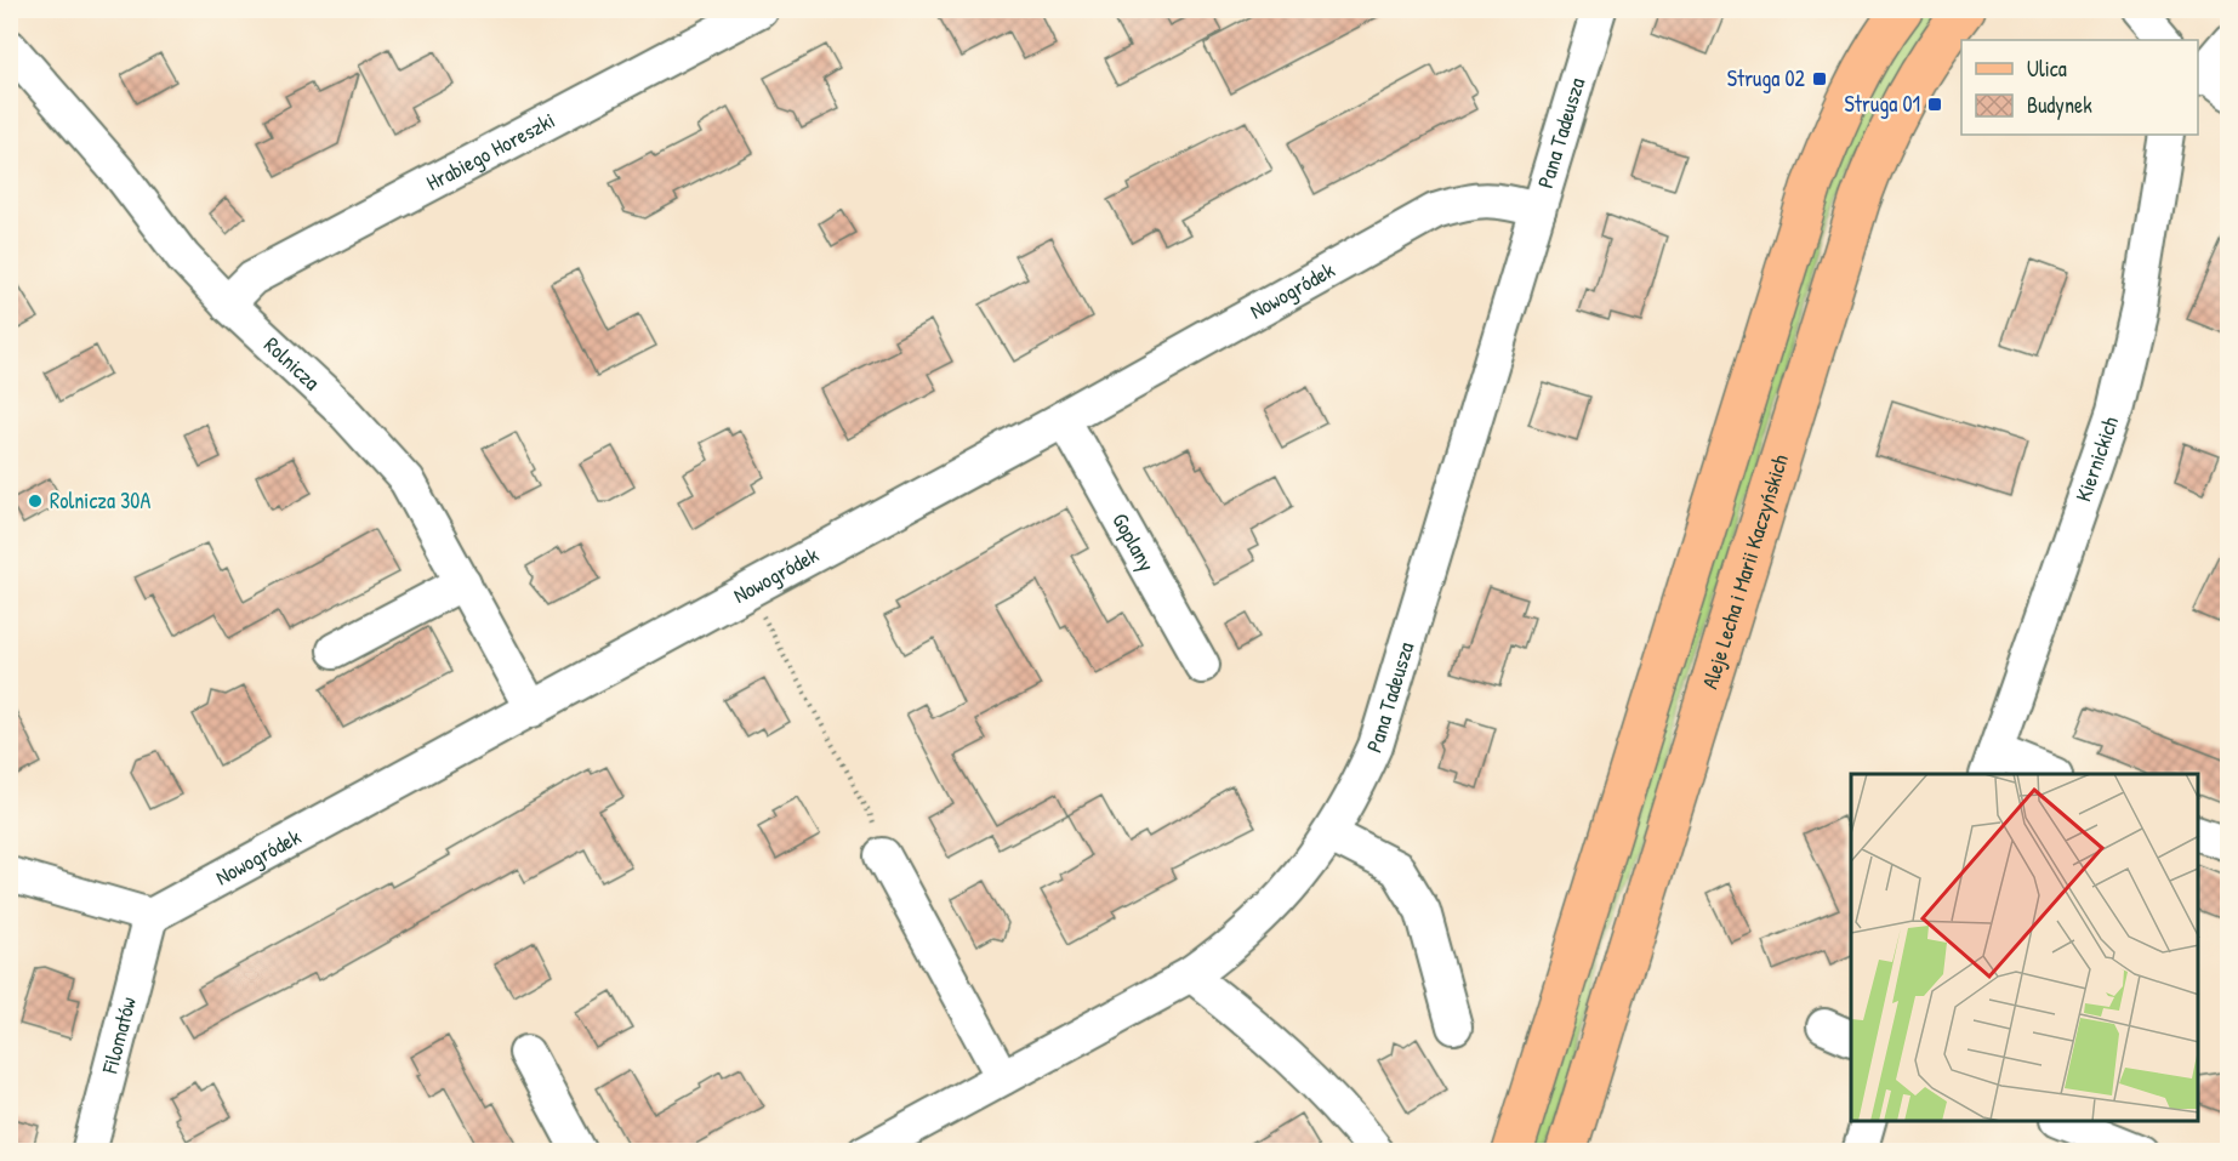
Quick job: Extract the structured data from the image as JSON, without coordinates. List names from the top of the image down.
{
  "streets": {
    "main road": ["Aleje Lecha i Marii Kaczyńskich"],
    "street": [
      "Pana Tadeusza",
      "Hrabiego Horeszki",
      "Nowogródek",
      "Rolnicza",
      "Kiernickich",
      "Goplany",
      "Filomatów"
    ]
  },
  "crossings": [
    ["Pana Tadeusza", "Nowogródek"],
    ["Hrabiego Horeszki", "Rolnicza"],
    ["Nowogródek", "Rolnicza"],
    ["Nowogródek", "Goplany"],
    ["Nowogródek", "Filomatów"]
  ],
  "places": {
    "transit": ["Struga 02", "Struga 01"],
    "other": ["Rolnicza 30A"]
  },
  "legend": ["Ulica", "Budynek"]
}
